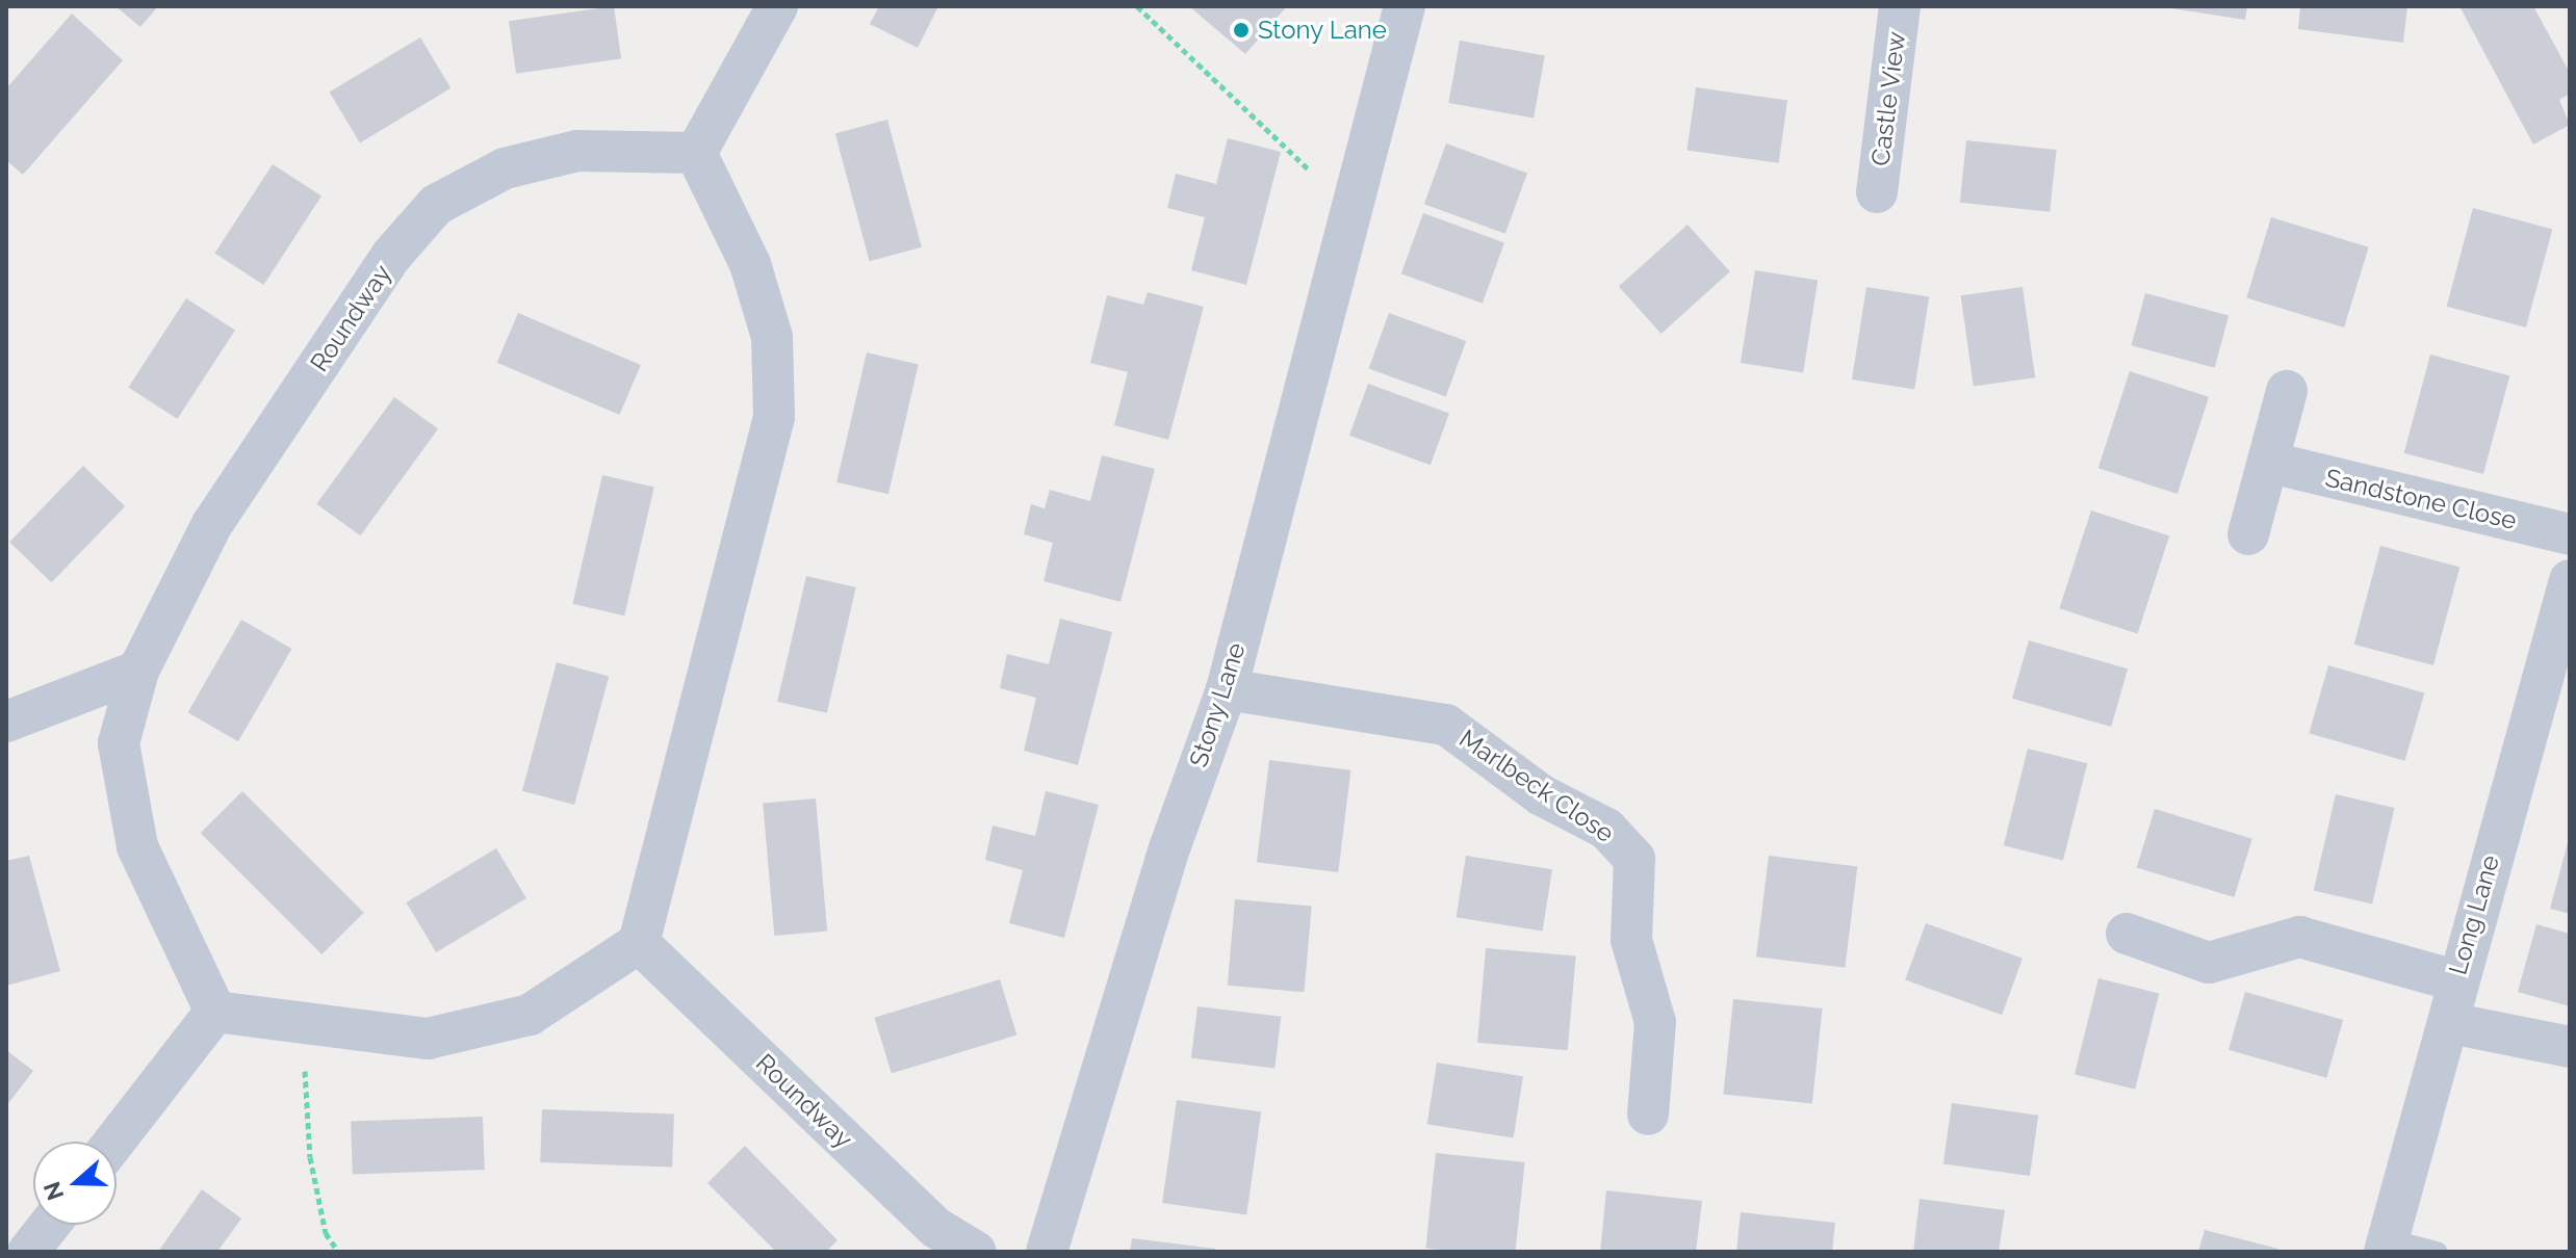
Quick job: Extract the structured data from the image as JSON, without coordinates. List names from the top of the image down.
{
  "streets": {
    "street": [
      "Castle View",
      "Roundway",
      "Sandstone Close",
      "Stony Lane",
      "Marlbeck Close",
      "Long Lane"
    ]
  },
  "crossings": [
    ["Stony Lane", "Marlbeck Close"]
  ],
  "places": ["Stony Lane"],
  "north": "left"
}
